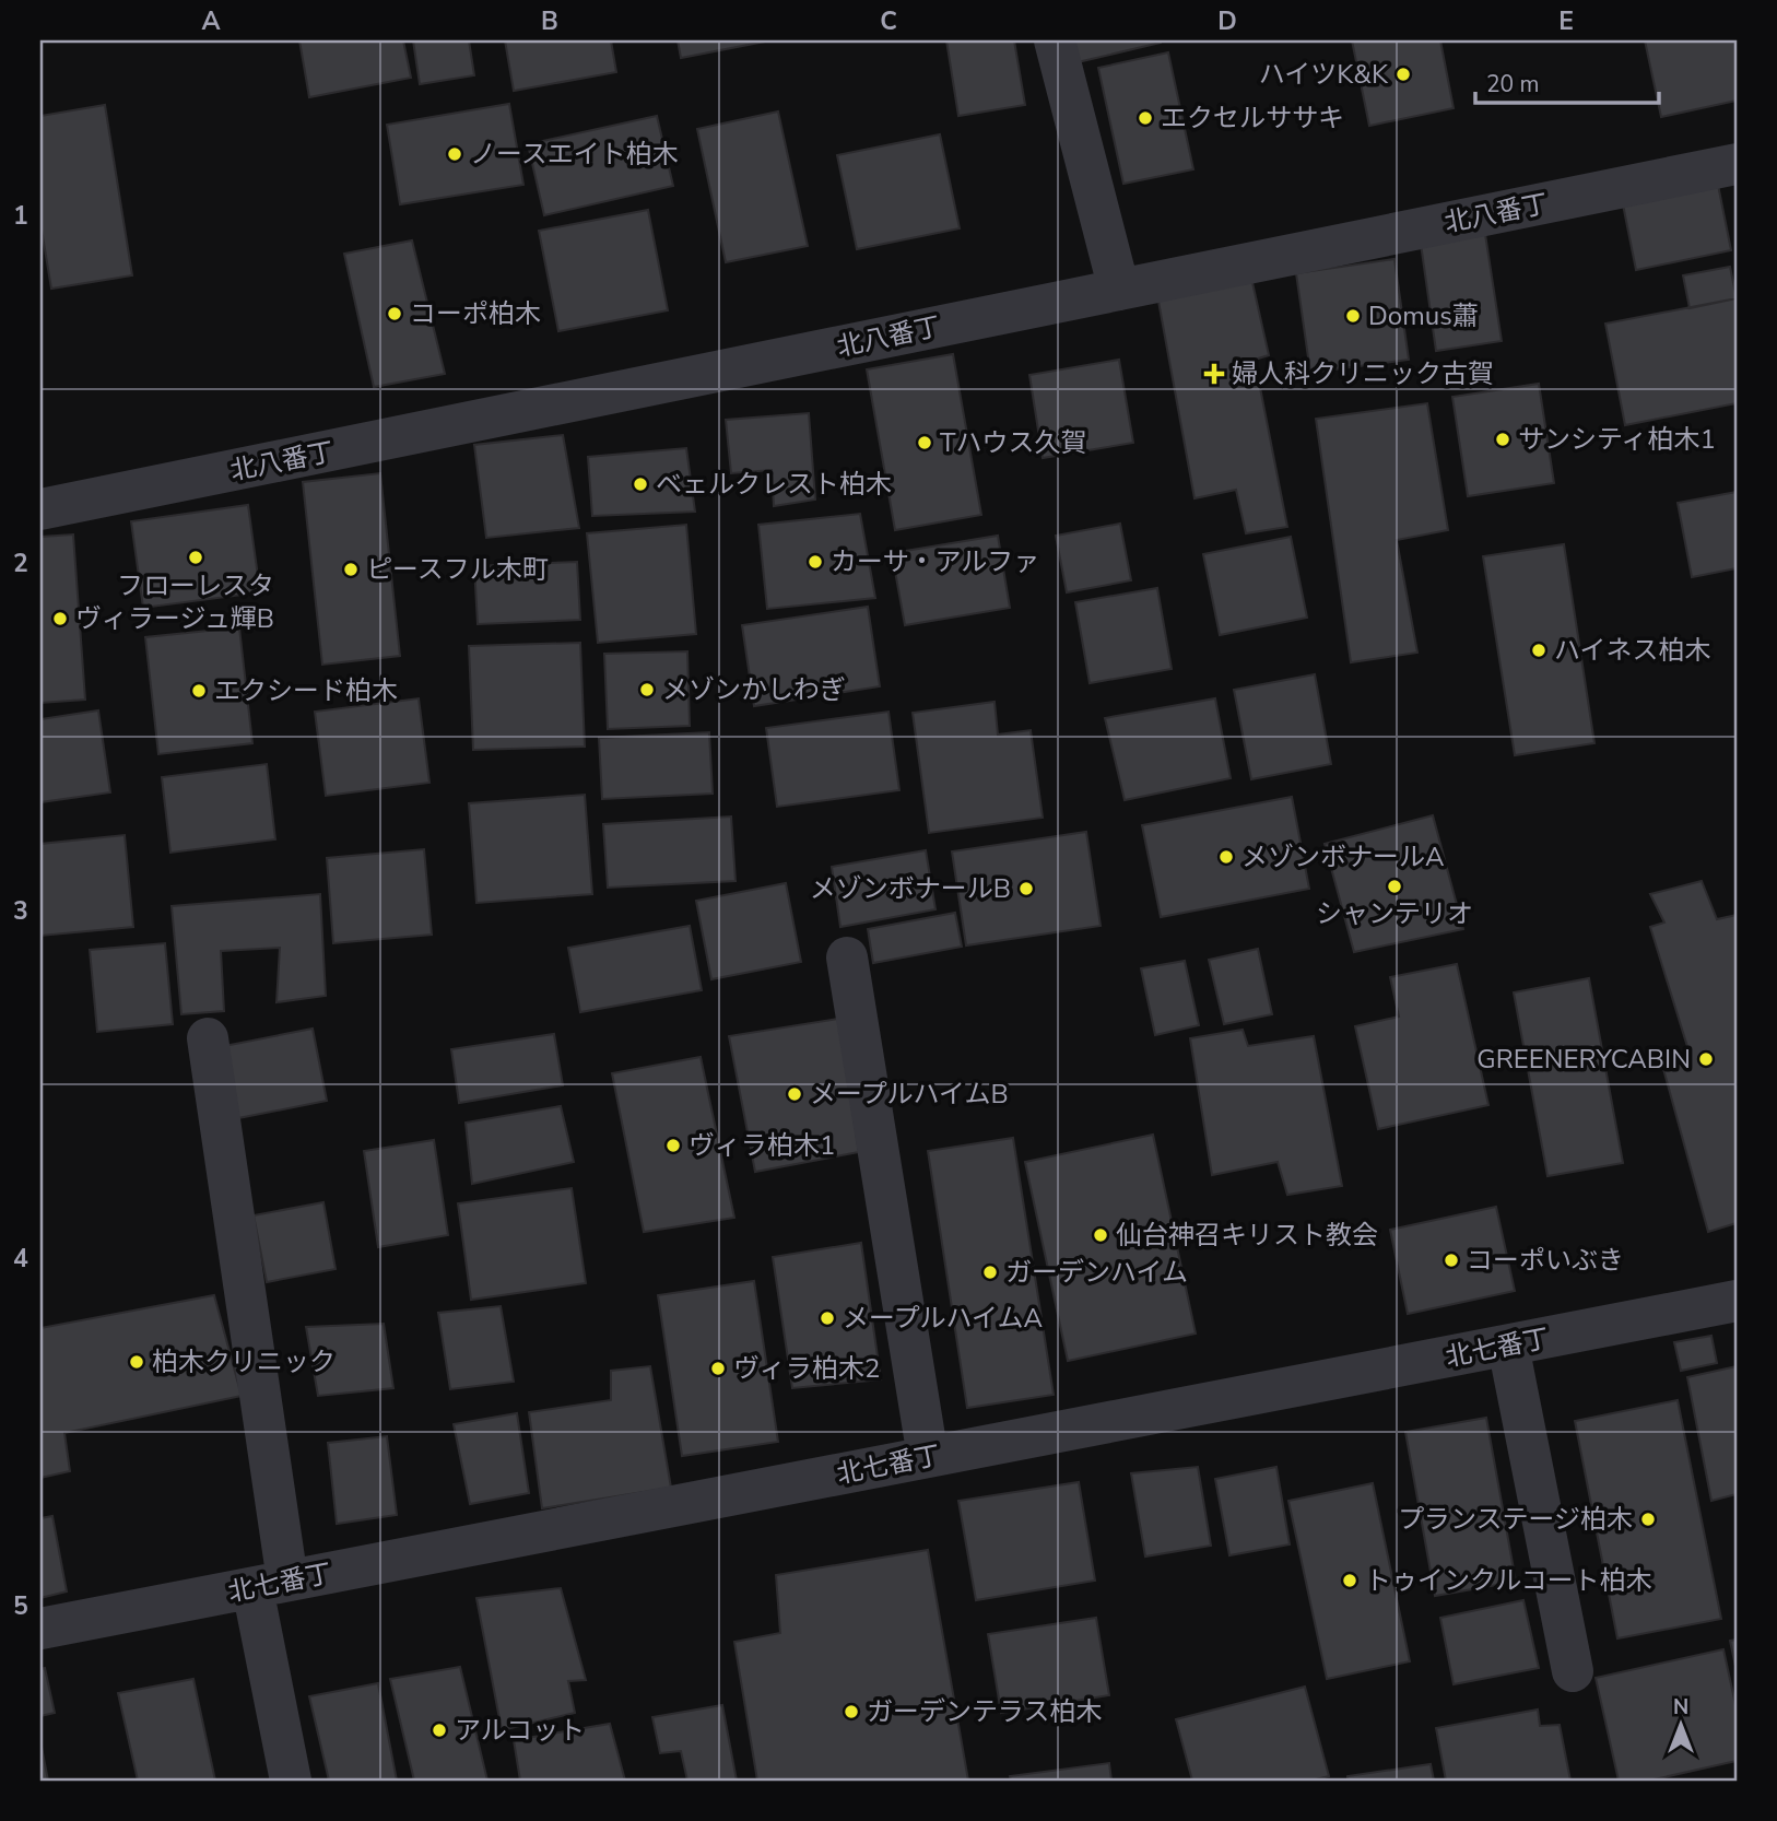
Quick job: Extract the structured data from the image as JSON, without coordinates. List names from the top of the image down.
{
  "streets": {
    "street": ["北八番丁", "北七番丁"]
  },
  "places": {
    "other": [
      "ハイツK&K",
      "エクセルササキ",
      "ノースエイト柏木",
      "コーポ柏木",
      "Domus蕭",
      "サンシティ柏木1",
      "Tハウス久賀",
      "ベェルクレスト柏木",
      "フローレスタ",
      "カーサ・アルファ",
      "ピースフル木町",
      "ヴィラージュ輝B",
      "ハイネス柏木",
      "メゾンかしわぎ",
      "エクシード柏木",
      "メゾンボナールA",
      "シャンテリオ",
      "メゾンボナールB",
      "GREENERYCABIN",
      "メープルハイムB",
      "ヴィラ柏木1",
      "仙台神召キリスト教会",
      "コーポいぶき",
      "ガーデンハイム",
      "メープルハイムA",
      "柏木クリニック",
      "ヴィラ柏木2",
      "プランステージ柏木",
      "トゥインクルコート柏木",
      "ガーデンテラス柏木",
      "アルコット"
    ],
    "health": ["婦人科クリニック古賀"]
  },
  "scale_bar": "20 m",
  "north": "top",
  "grid": {
    "columns": [
      "A",
      "B",
      "C",
      "D",
      "E"
    ],
    "rows": [
      "1",
      "2",
      "3",
      "4",
      "5"
    ]
  }
}
